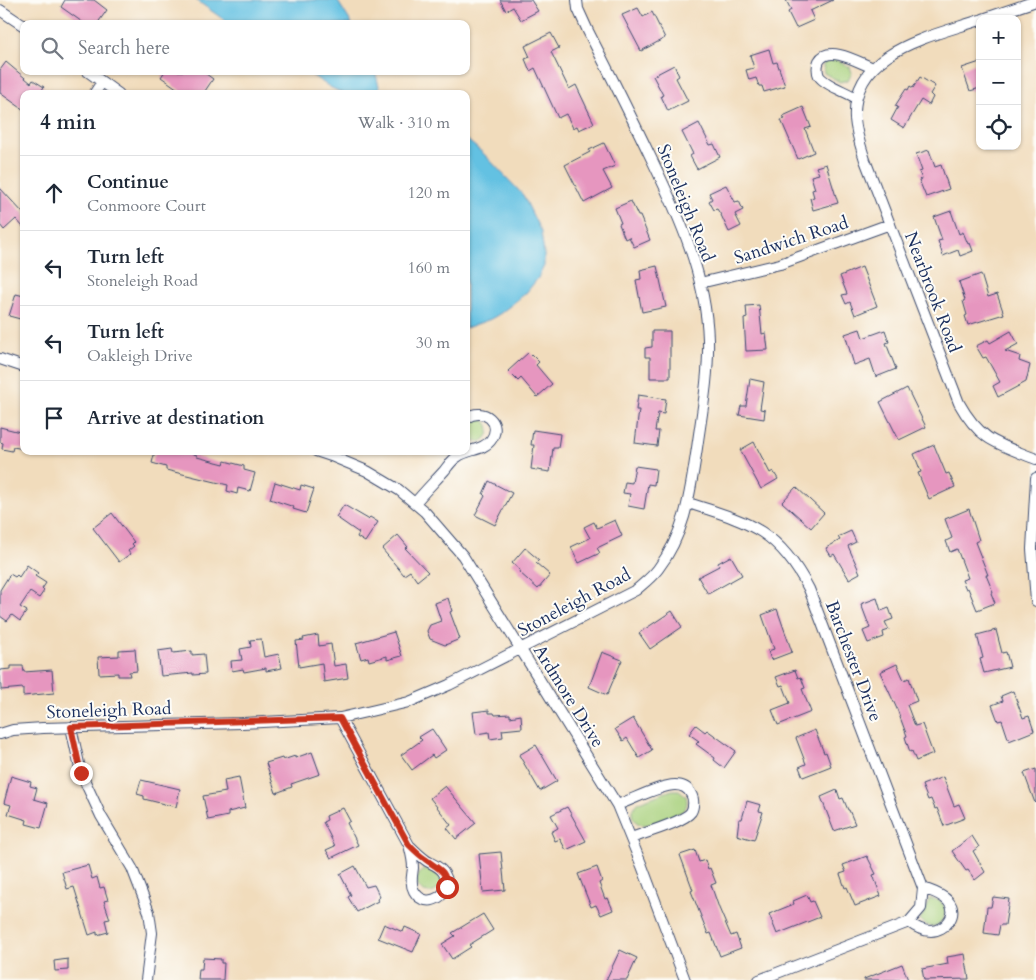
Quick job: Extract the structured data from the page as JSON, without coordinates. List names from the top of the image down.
{
  "streets": {
    "street": [
      "Stoneleigh Road",
      "Sandwich Road",
      "Nearbrook Road",
      "Barchester Drive",
      "Ardmore Drive"
    ]
  },
  "crossings": [
    ["Stoneleigh Road", "Sandwich Road"],
    ["Stoneleigh Road", "Barchester Drive"],
    ["Stoneleigh Road", "Ardmore Drive"],
    ["Sandwich Road", "Nearbrook Road"]
  ],
  "page": {
    "map_buttons": ["+", "−"],
    "search": "Search here",
    "heading": ["4 min", "Walk · 310 m"],
    "list": [
      ["Continue", "Conmoore Court", "120 m"],
      ["Turn left", "Stoneleigh Road", "160 m"],
      ["Turn left", "Oakleigh Drive", "30 m"],
      "Arrive at destination"
    ]
  }
}
